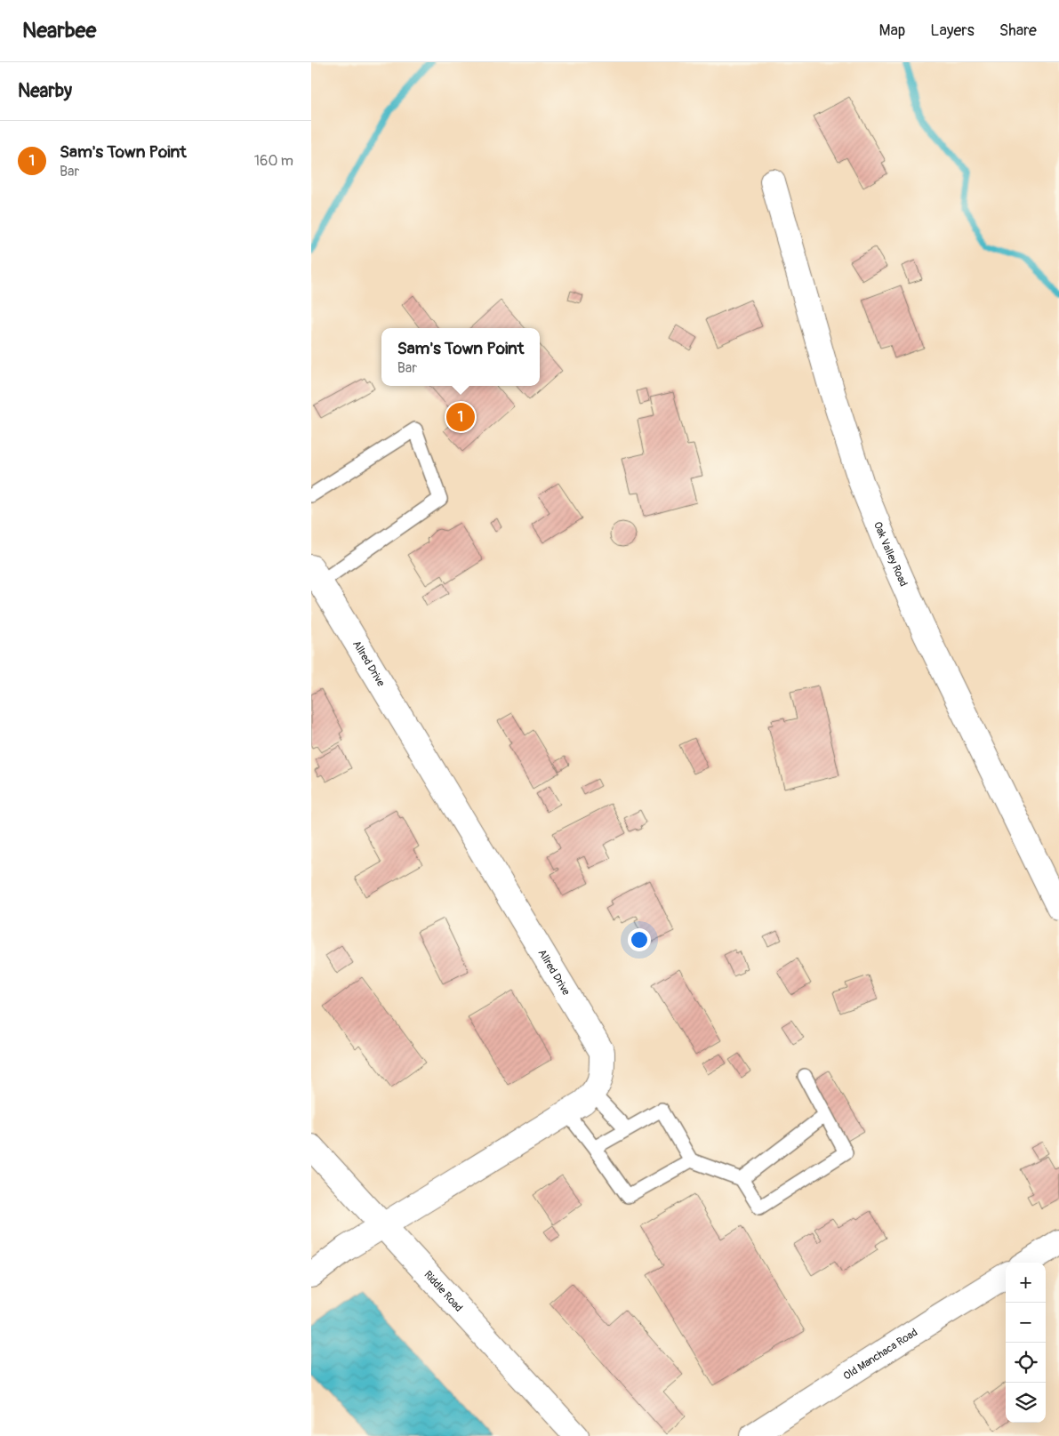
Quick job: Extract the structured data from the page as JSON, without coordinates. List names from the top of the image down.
{
  "streets": {
    "street": [
      "Oak Valley Road",
      "Allred Drive",
      "Riddle Road",
      "Old Manchaca Road"
    ]
  },
  "crossings": [
    ["Allred Drive", "Riddle Road"]
  ],
  "page": {
    "header": "Nearbee",
    "nav": ["Map", "Layers", "Share"],
    "heading": "Nearby",
    "list": [
      {
        "mark": "1",
        "name": "Sam's Town Point",
        "note": "Bar",
        "value": "160 m"
      }
    ],
    "popup": ["Sam's Town Point", "Bar"],
    "pins": "1",
    "map_buttons": ["+", "−"]
  }
}
